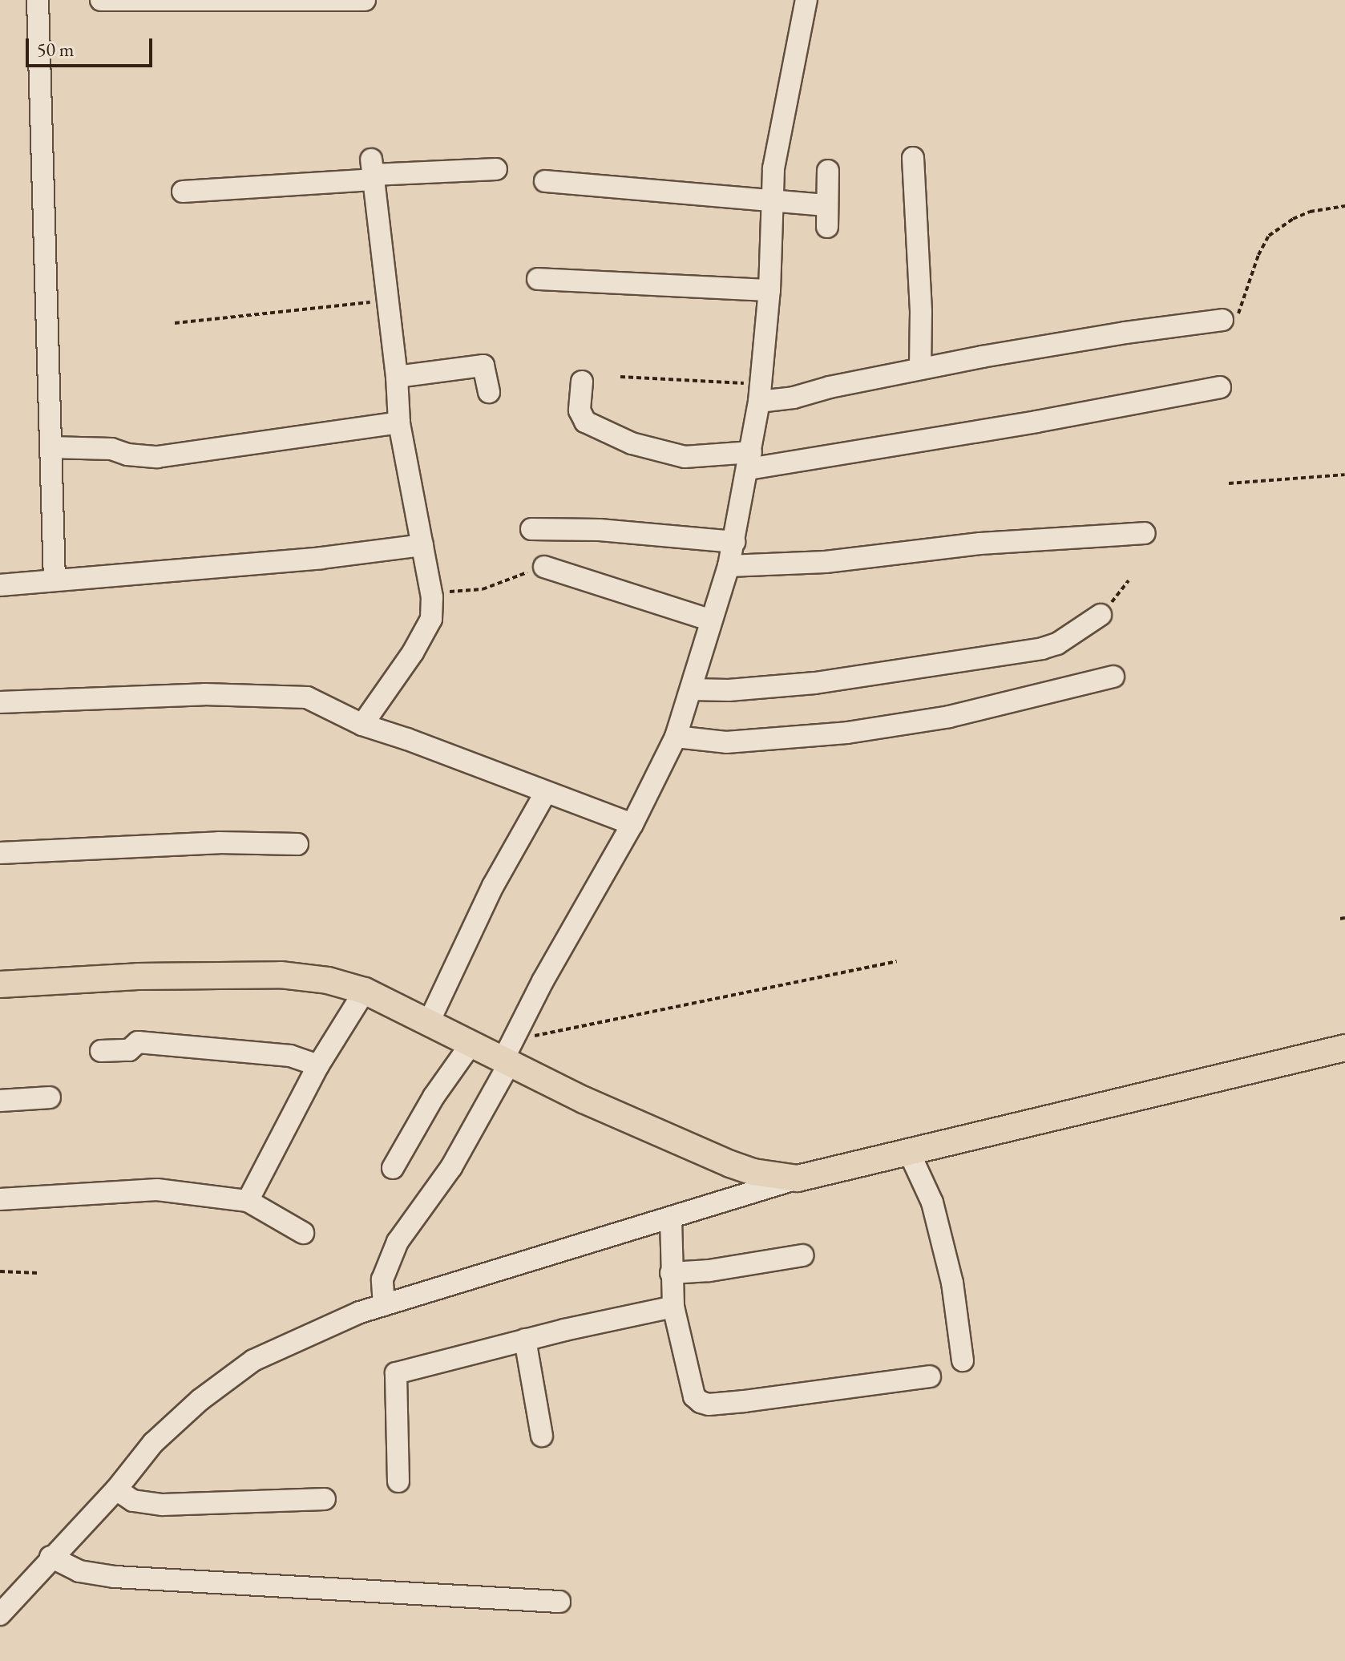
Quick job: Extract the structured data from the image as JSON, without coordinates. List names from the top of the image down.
{
  "scale_bar": "50 m"
}
